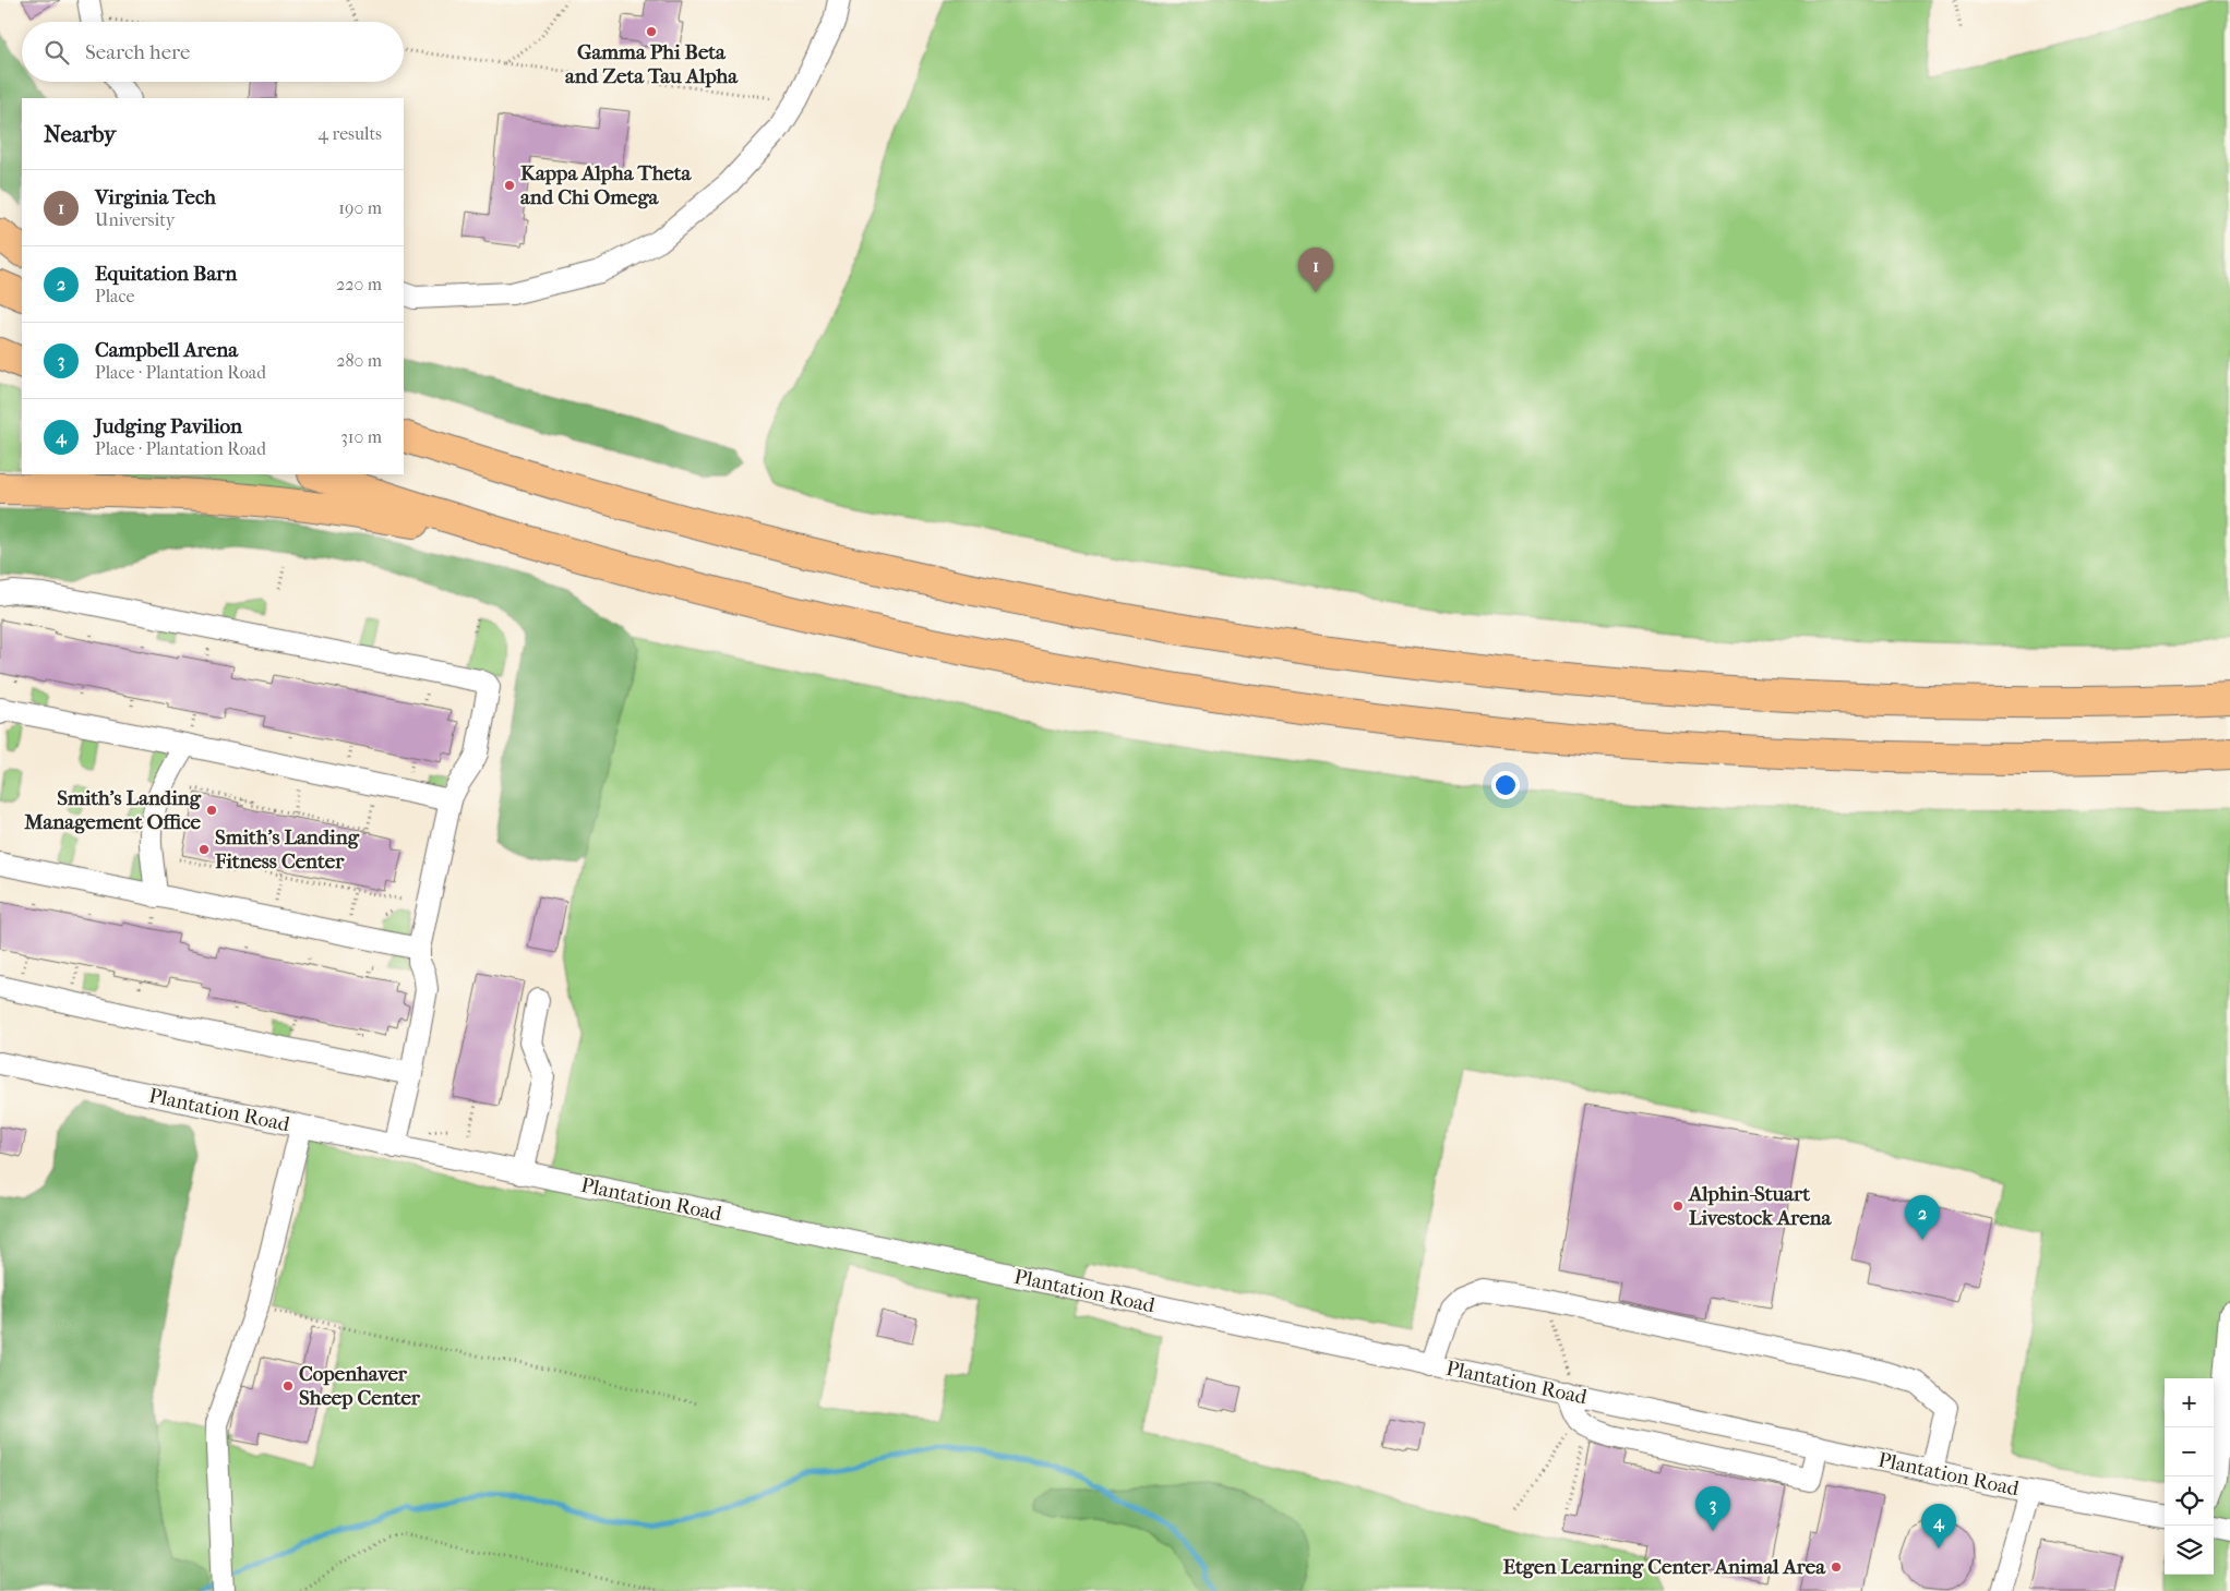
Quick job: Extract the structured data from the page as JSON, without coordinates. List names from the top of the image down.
{
  "streets": {
    "street": ["Plantation Road"]
  },
  "places": [
    "Gamma Phi Beta and Zeta Tau Alpha",
    "Kappa Alpha Theta and Chi Omega",
    "Smith's Landing Management Office",
    "Smith's Landing Fitness Center",
    "Alphin-Stuart Livestock Arena",
    "Copenhaver Sheep Center",
    "Etgen Learning Center Animal Area"
  ],
  "page": {
    "search": "Search here",
    "heading": ["Nearby", "4 results"],
    "list": [
      {
        "mark": "1",
        "name": "Virginia Tech",
        "note": "University",
        "value": "190 m"
      },
      {
        "mark": "2",
        "name": "Equitation Barn",
        "note": "Place",
        "value": "220 m"
      },
      {
        "mark": "3",
        "name": "Campbell Arena",
        "note": "Place · Plantation Road",
        "value": "280 m"
      },
      {
        "mark": "4",
        "name": "Judging Pavilion",
        "note": "Place · Plantation Road",
        "value": "310 m"
      }
    ],
    "pins": [
      "1",
      "2",
      "3",
      "4"
    ],
    "map_buttons": ["+", "−"]
  }
}
